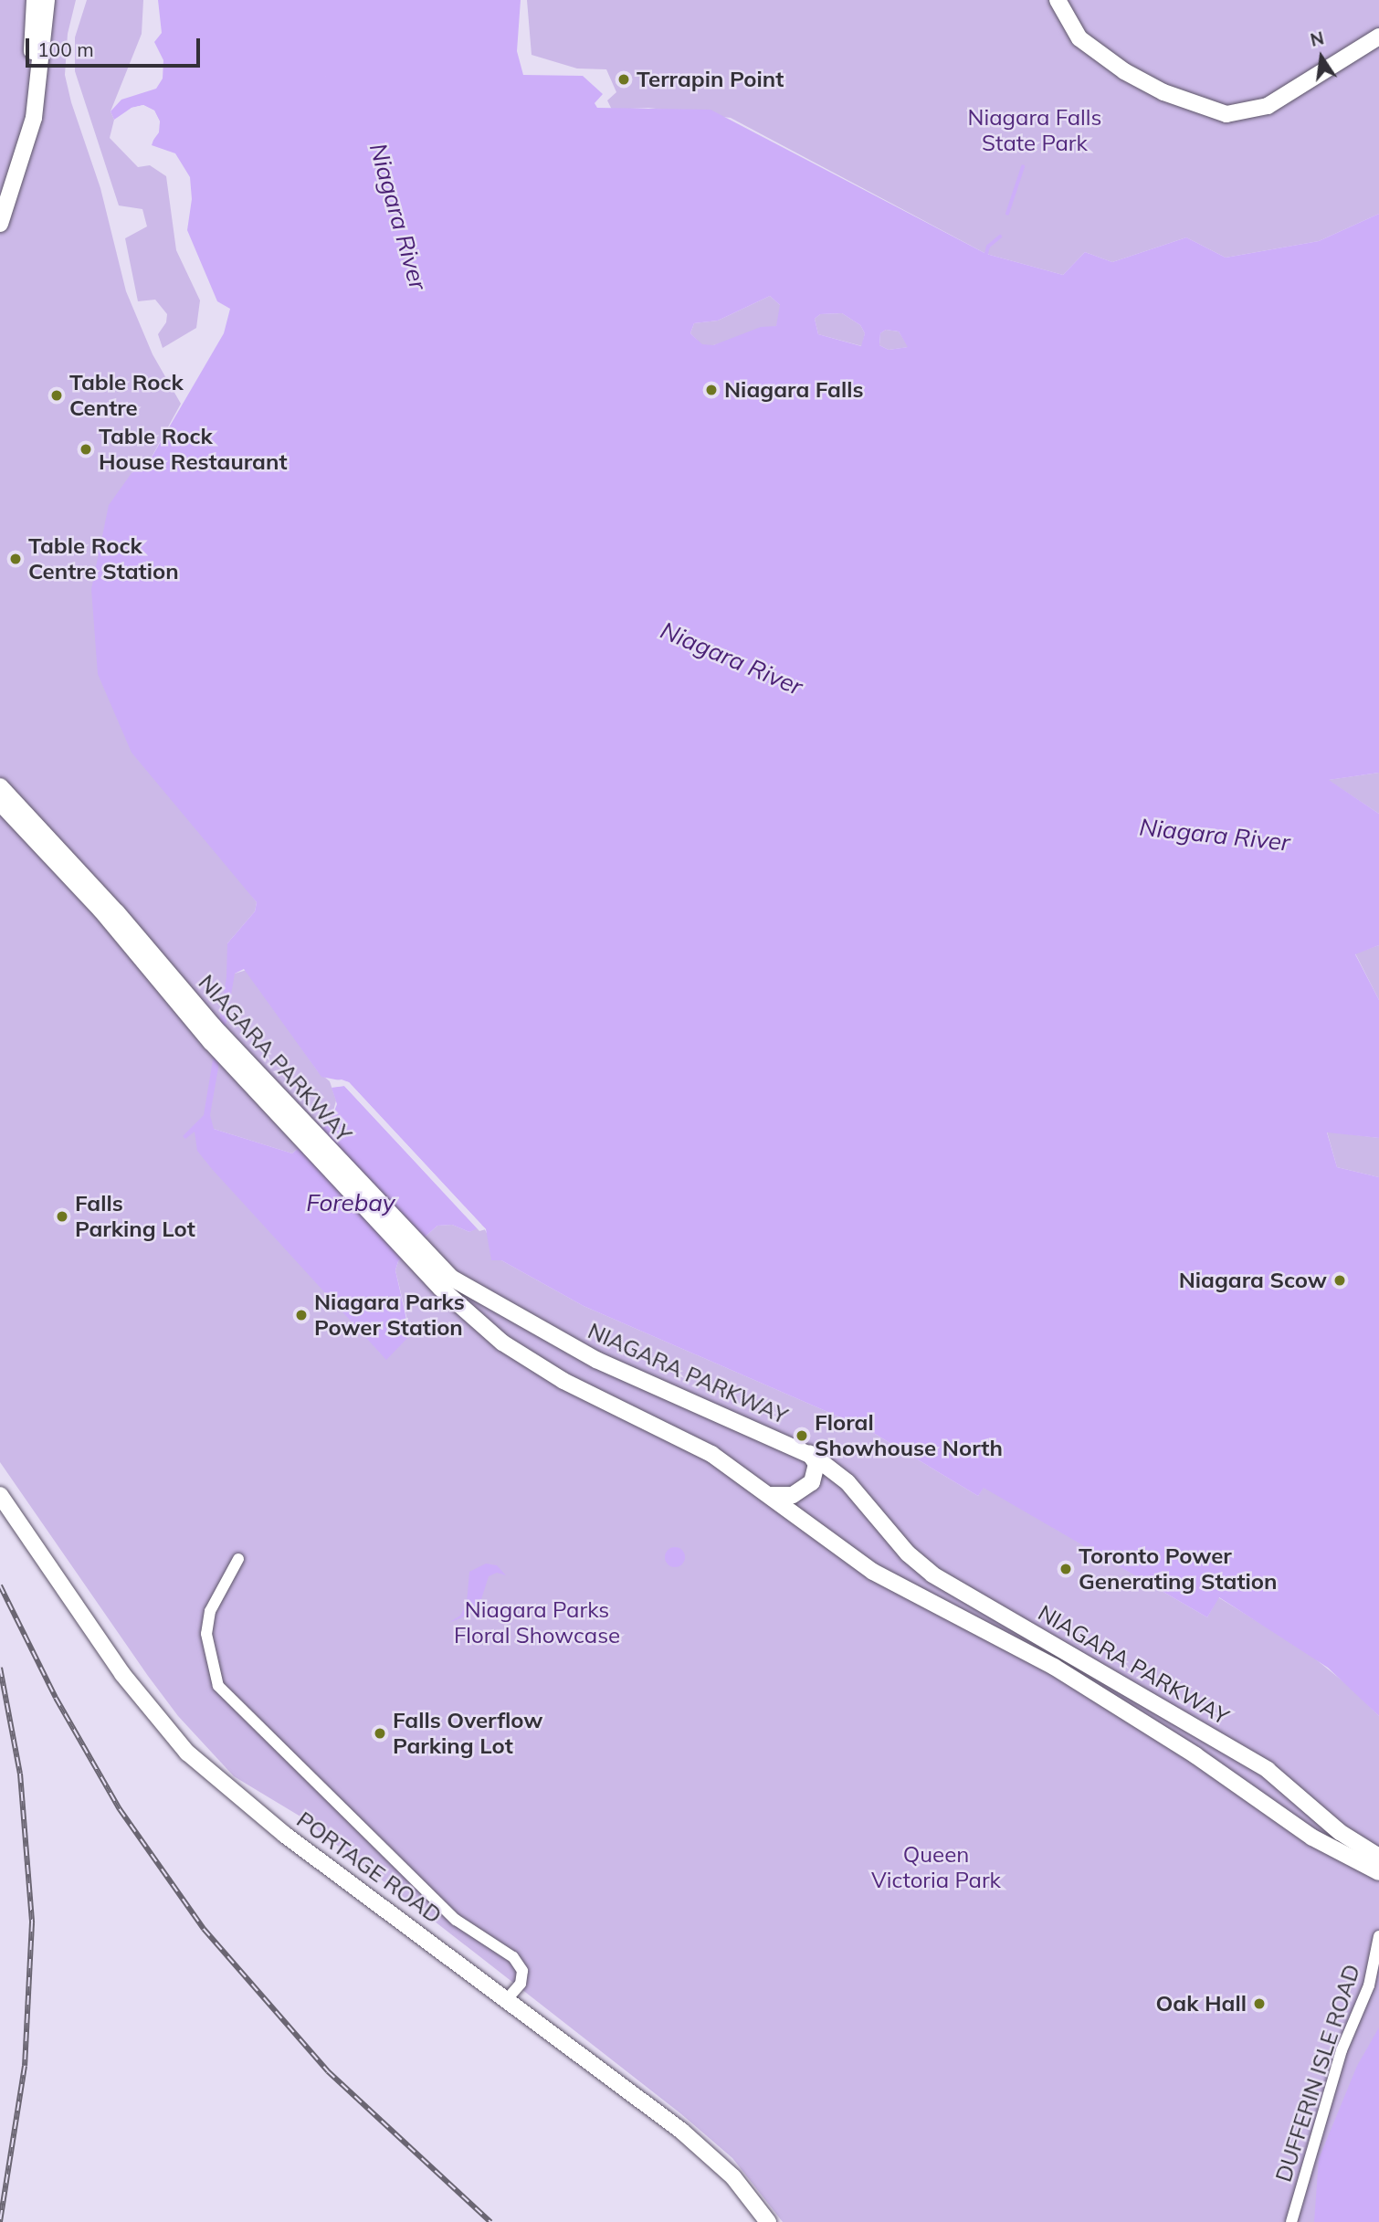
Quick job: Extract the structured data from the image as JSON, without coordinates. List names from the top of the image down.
{
  "streets": {
    "main road": ["NIAGARA PARKWAY", "PORTAGE ROAD"],
    "street": ["DUFFERIN ISLE ROAD"]
  },
  "water": ["Niagara River", "Forebay"],
  "parks": ["Niagara Falls State Park", "Niagara Parks Floral Showcase", "Queen Victoria Park"],
  "places": [
    "Terrapin Point",
    "Niagara Falls",
    "Table Rock Centre",
    "Table Rock House Restaurant",
    "Table Rock Centre Station",
    "Falls Parking Lot",
    "Niagara Scow",
    "Niagara Parks Power Station",
    "Floral Showhouse North",
    "Toronto Power Generating Station",
    "Falls Overflow Parking Lot",
    "Oak Hall"
  ],
  "scale_bar": "100 m",
  "north": "top"
}
